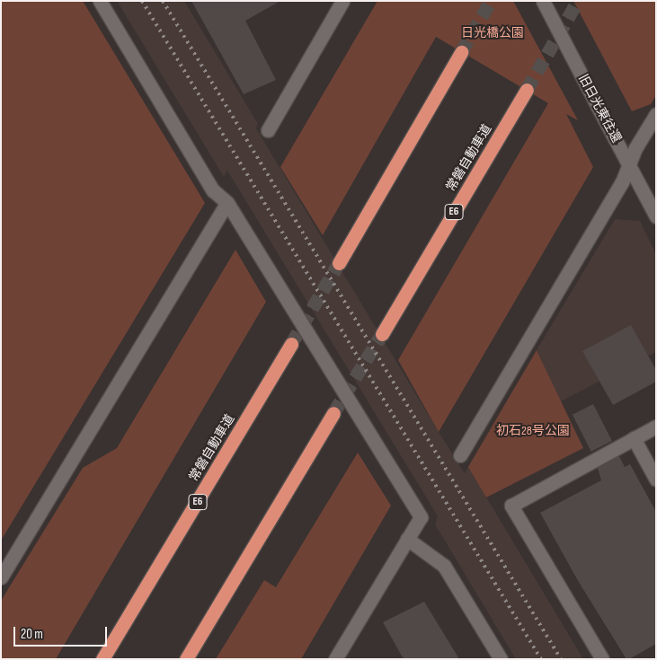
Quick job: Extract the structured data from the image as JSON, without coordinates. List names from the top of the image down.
{
  "streets": {
    "highway": ["常磐自動車道", "E6"],
    "street": ["旧日光東往還"]
  },
  "parks": ["日光橋公園", "初石28号公園"],
  "scale_bar": "20 m"
}
